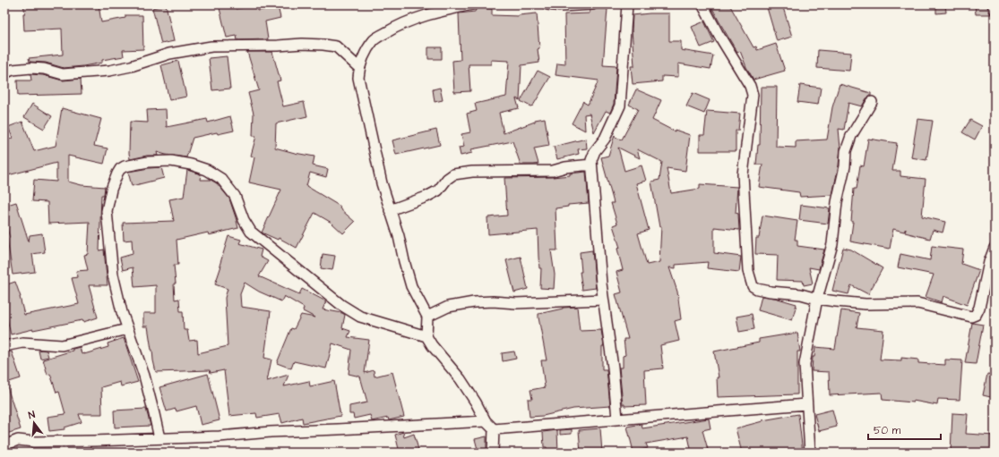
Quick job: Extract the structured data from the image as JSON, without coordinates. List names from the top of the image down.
{
  "scale_bar": "50 m",
  "north": "top"
}
